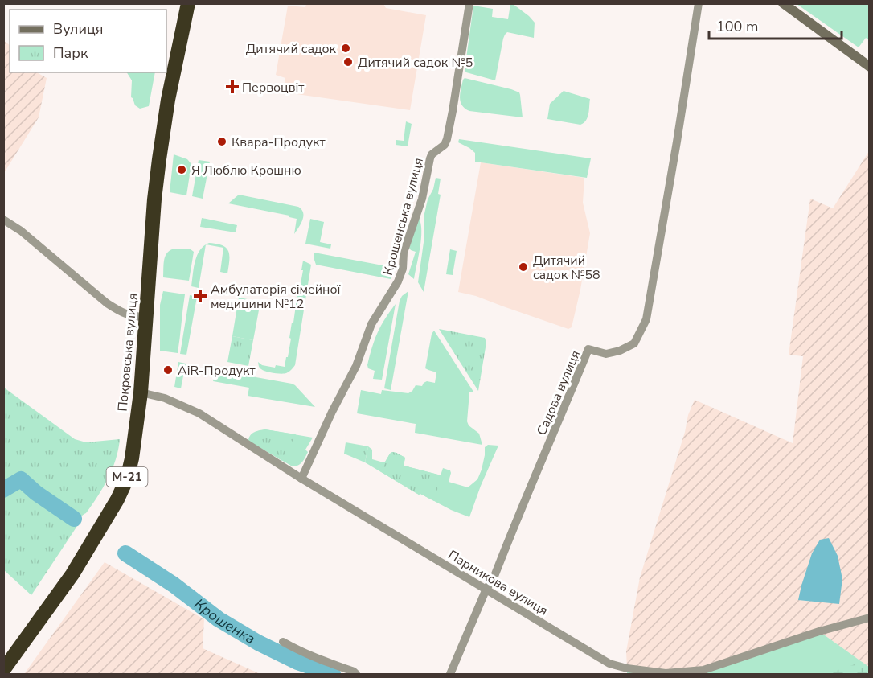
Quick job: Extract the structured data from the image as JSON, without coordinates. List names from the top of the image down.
{
  "streets": {
    "highway": ["Покровська вулиця", "М-21"],
    "street": ["Крошенська вулиця", "Садова вулиця", "Парникова вулиця"]
  },
  "crossings": [
    ["Крошенська вулиця", "Парникова вулиця"],
    ["Покровська вулиця", "Парникова вулиця"],
    ["Садова вулиця", "Парникова вулиця"]
  ],
  "water": ["Крошенка"],
  "places": {
    "other": [
      "Дитячий садок",
      "Дитячий садок №5",
      "Квара-Продукт",
      "Я Люблю Крошню",
      "Дитячий садок №58",
      "AiR-Продукт"
    ],
    "health": ["Первоцвіт", "Амбулаторія сімейної медицини №12"]
  },
  "legend": ["Вулиця", "Парк"],
  "scale_bar": "100 m"
}
